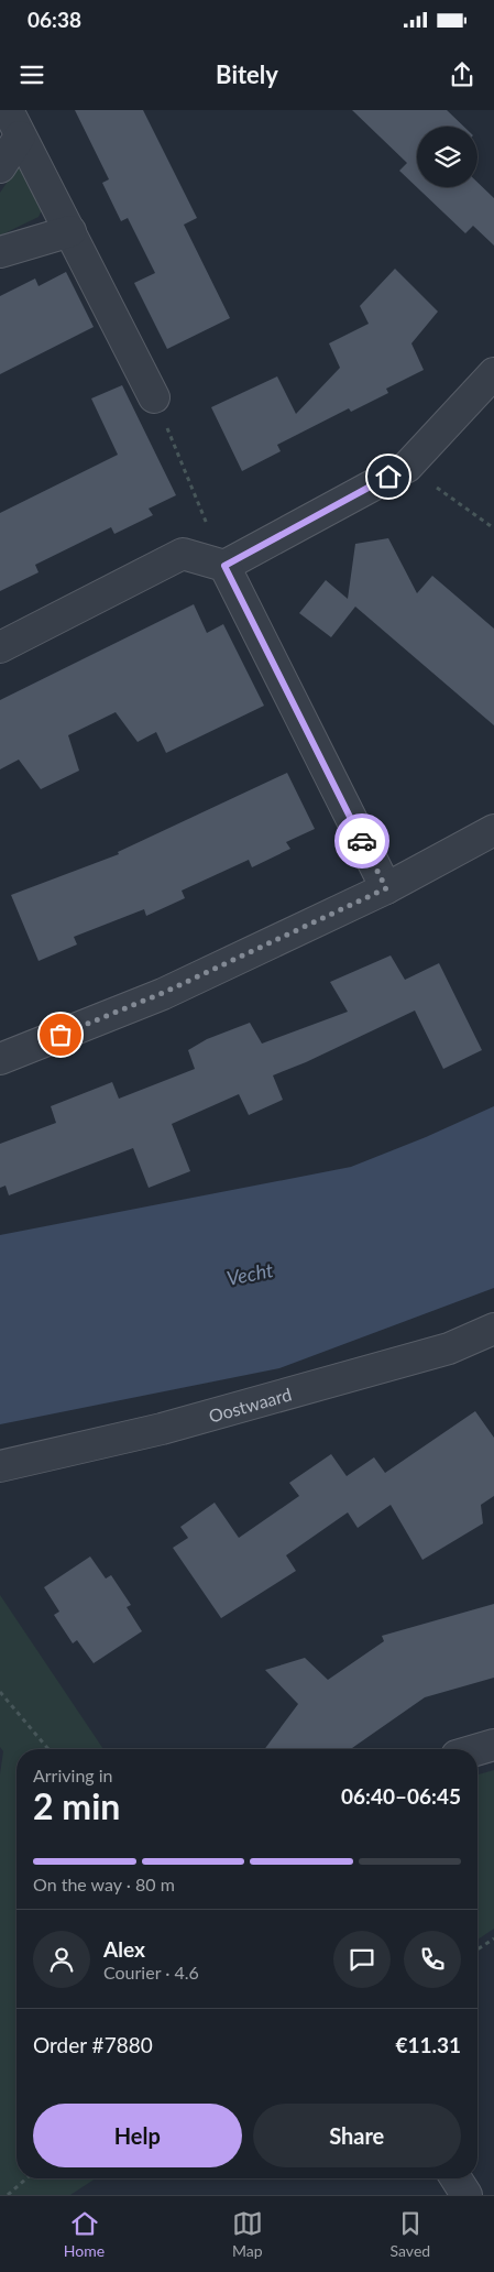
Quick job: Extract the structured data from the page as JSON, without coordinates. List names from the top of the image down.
{
  "streets": {
    "street": ["Oostwaard"]
  },
  "water": ["Vecht"],
  "page": {
    "status": "06:38",
    "header": "Bitely",
    "heading": ["2 min", "Arriving in", "06:40–06:45"],
    "panel": [
      "Alex",
      "Courier · 4.6",
      "Order #7880",
      "€11.31"
    ],
    "bar": "On the way · 80 m",
    "buttons": ["Help", "Share"],
    "tabs": ["Home", "Map", "Saved"]
  }
}
